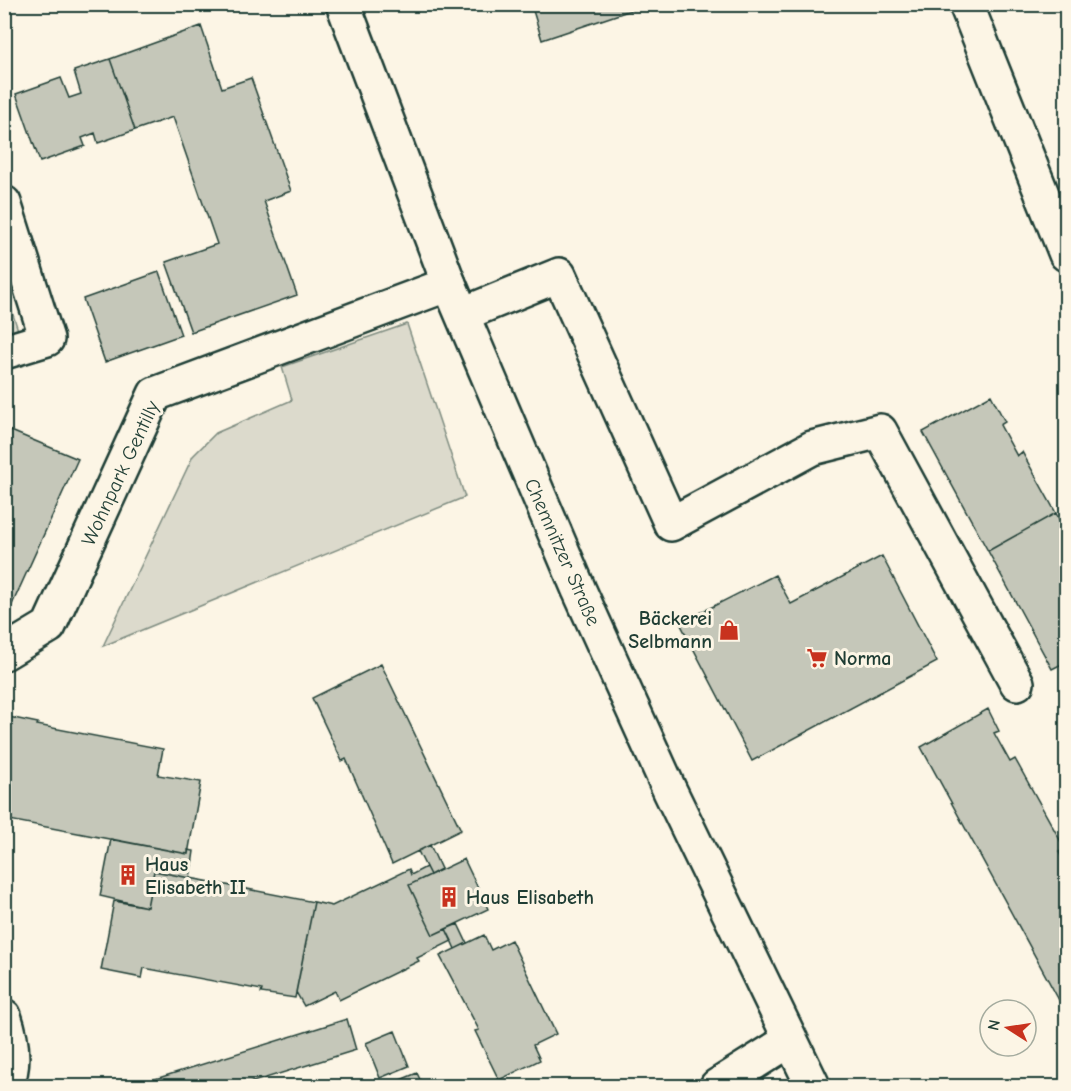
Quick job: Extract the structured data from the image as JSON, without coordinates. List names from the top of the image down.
{
  "streets": {
    "main road": ["Wohnpark Gentilly", "Chemnitzer Straße"]
  },
  "crossings": [
    ["Wohnpark Gentilly", "Chemnitzer Straße"]
  ],
  "places": {
    "shop": ["Bäckerei Selbmann"],
    "supermarket": ["Norma"],
    "building": ["Haus Elisabeth II", "Haus Elisabeth"]
  },
  "north": "left"
}
